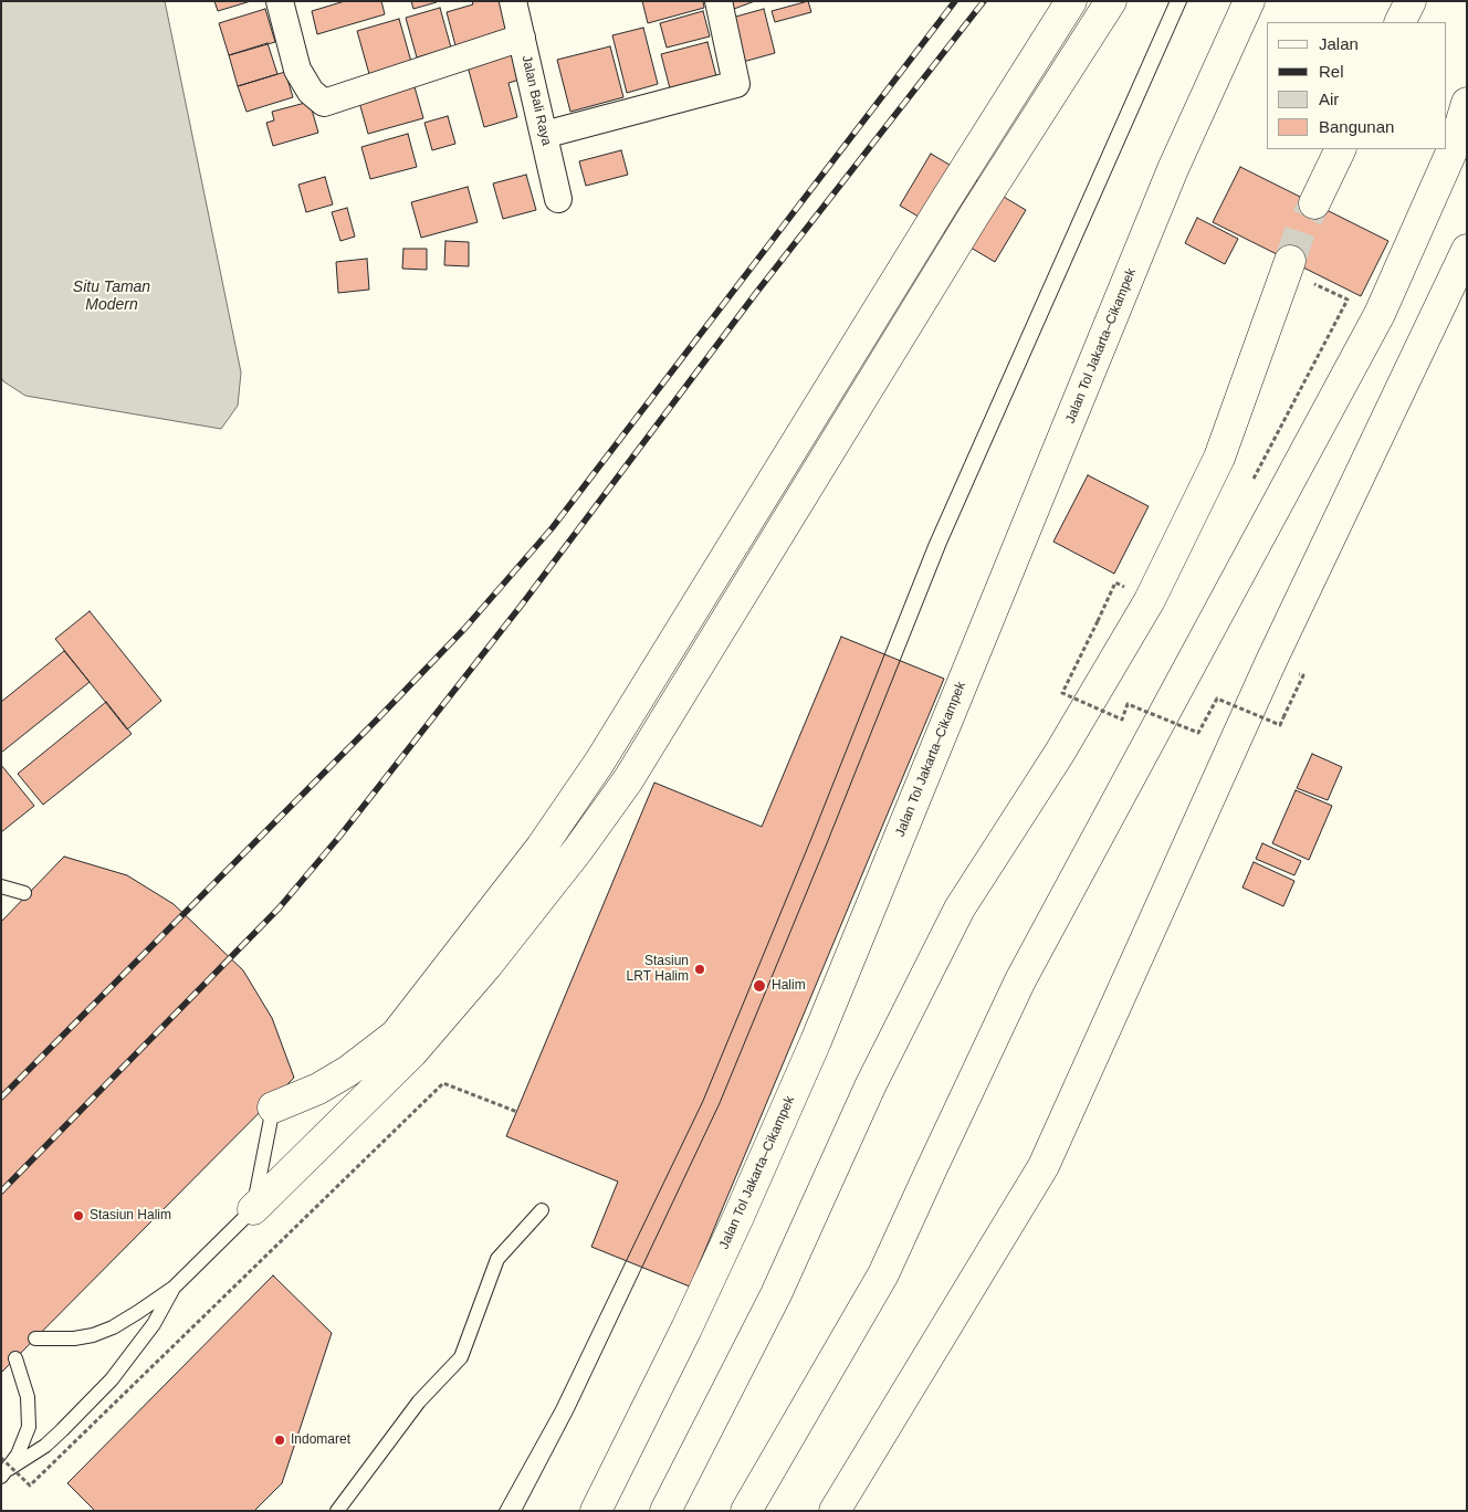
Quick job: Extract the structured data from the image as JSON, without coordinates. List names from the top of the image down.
{
  "streets": {
    "highway": ["Jalan Tol Jakarta–Cikampek"],
    "street": ["Jalan Bali Raya"]
  },
  "water": ["Situ Taman Modern"],
  "places": [
    "Stasiun LRT Halim",
    "Halim",
    "Stasiun Halim",
    "Indomaret"
  ],
  "legend": [
    "Jalan",
    "Rel",
    "Air",
    "Bangunan"
  ]
}
